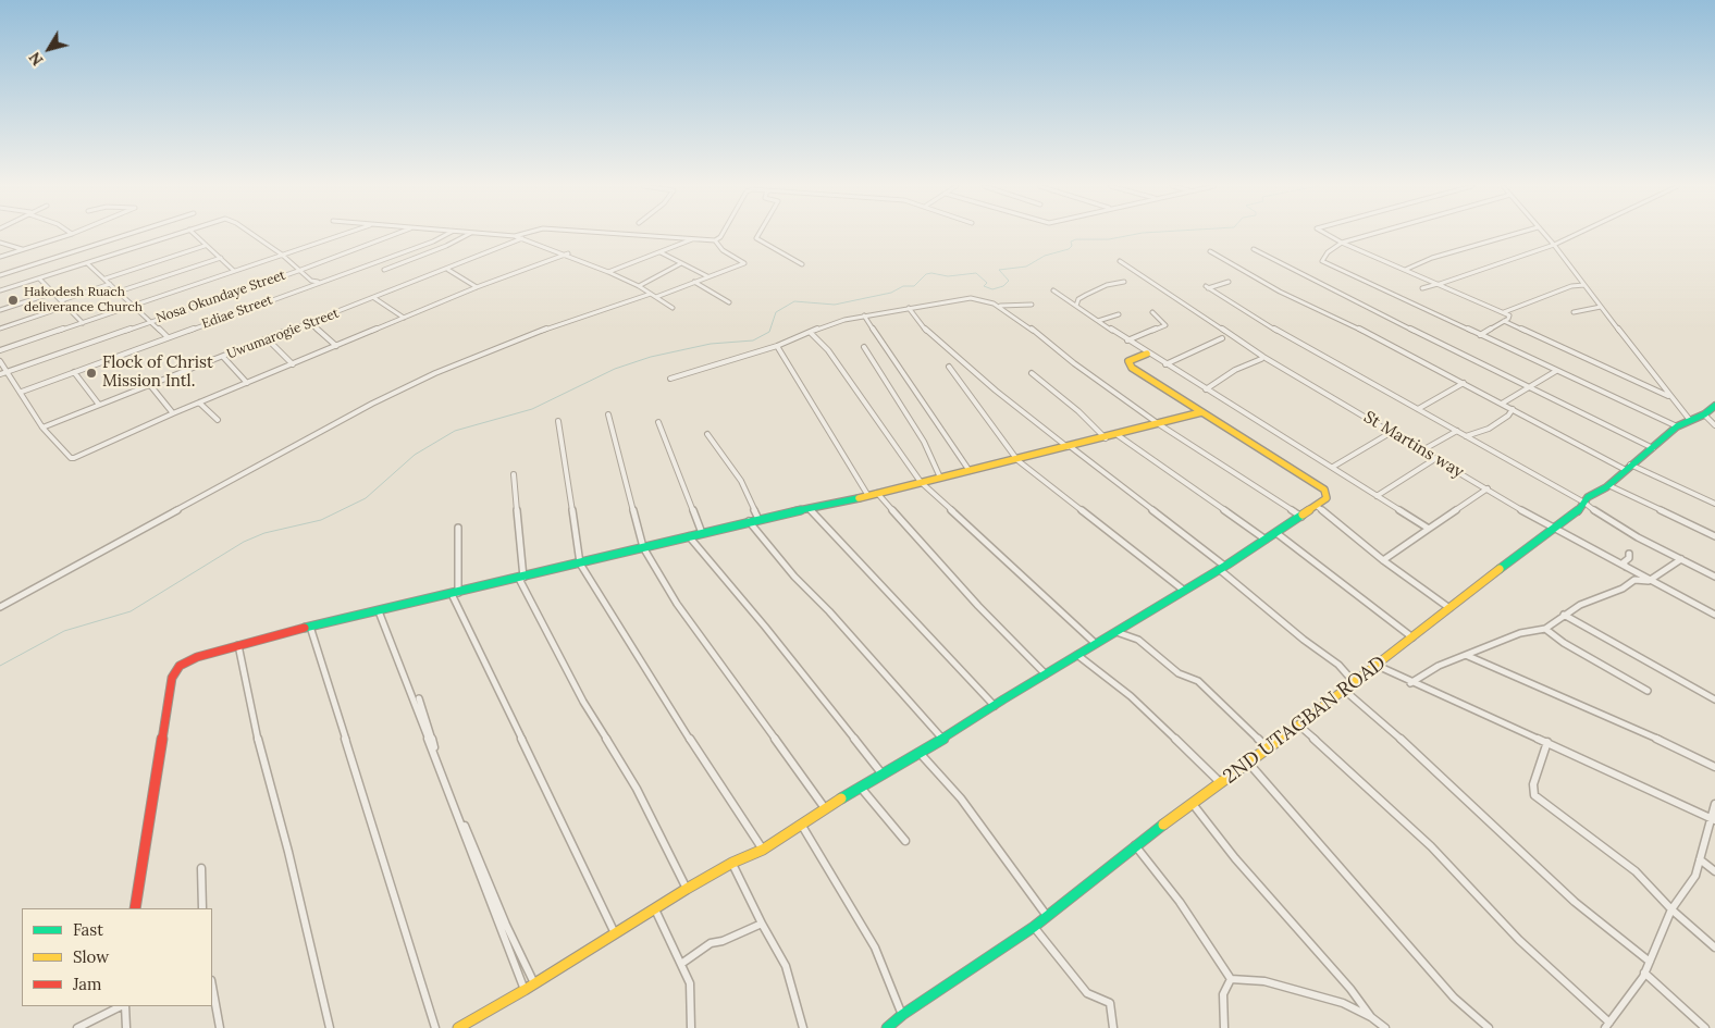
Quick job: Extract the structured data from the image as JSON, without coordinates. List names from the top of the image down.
{
  "streets": {
    "street": [
      "Nosa Okundaye Street",
      "Ediae Street",
      "Uwumarogie Street",
      "St Martins way",
      "2ND UTAGBAN ROAD"
    ]
  },
  "crossings": [
    ["St Martins way", "2ND UTAGBAN ROAD"]
  ],
  "places": ["Hakodesh Ruach deliverance Church", "Flock of Christ Mission Intl."],
  "legend": ["Fast", "Slow", "Jam"],
  "north": "bottom left"
}
